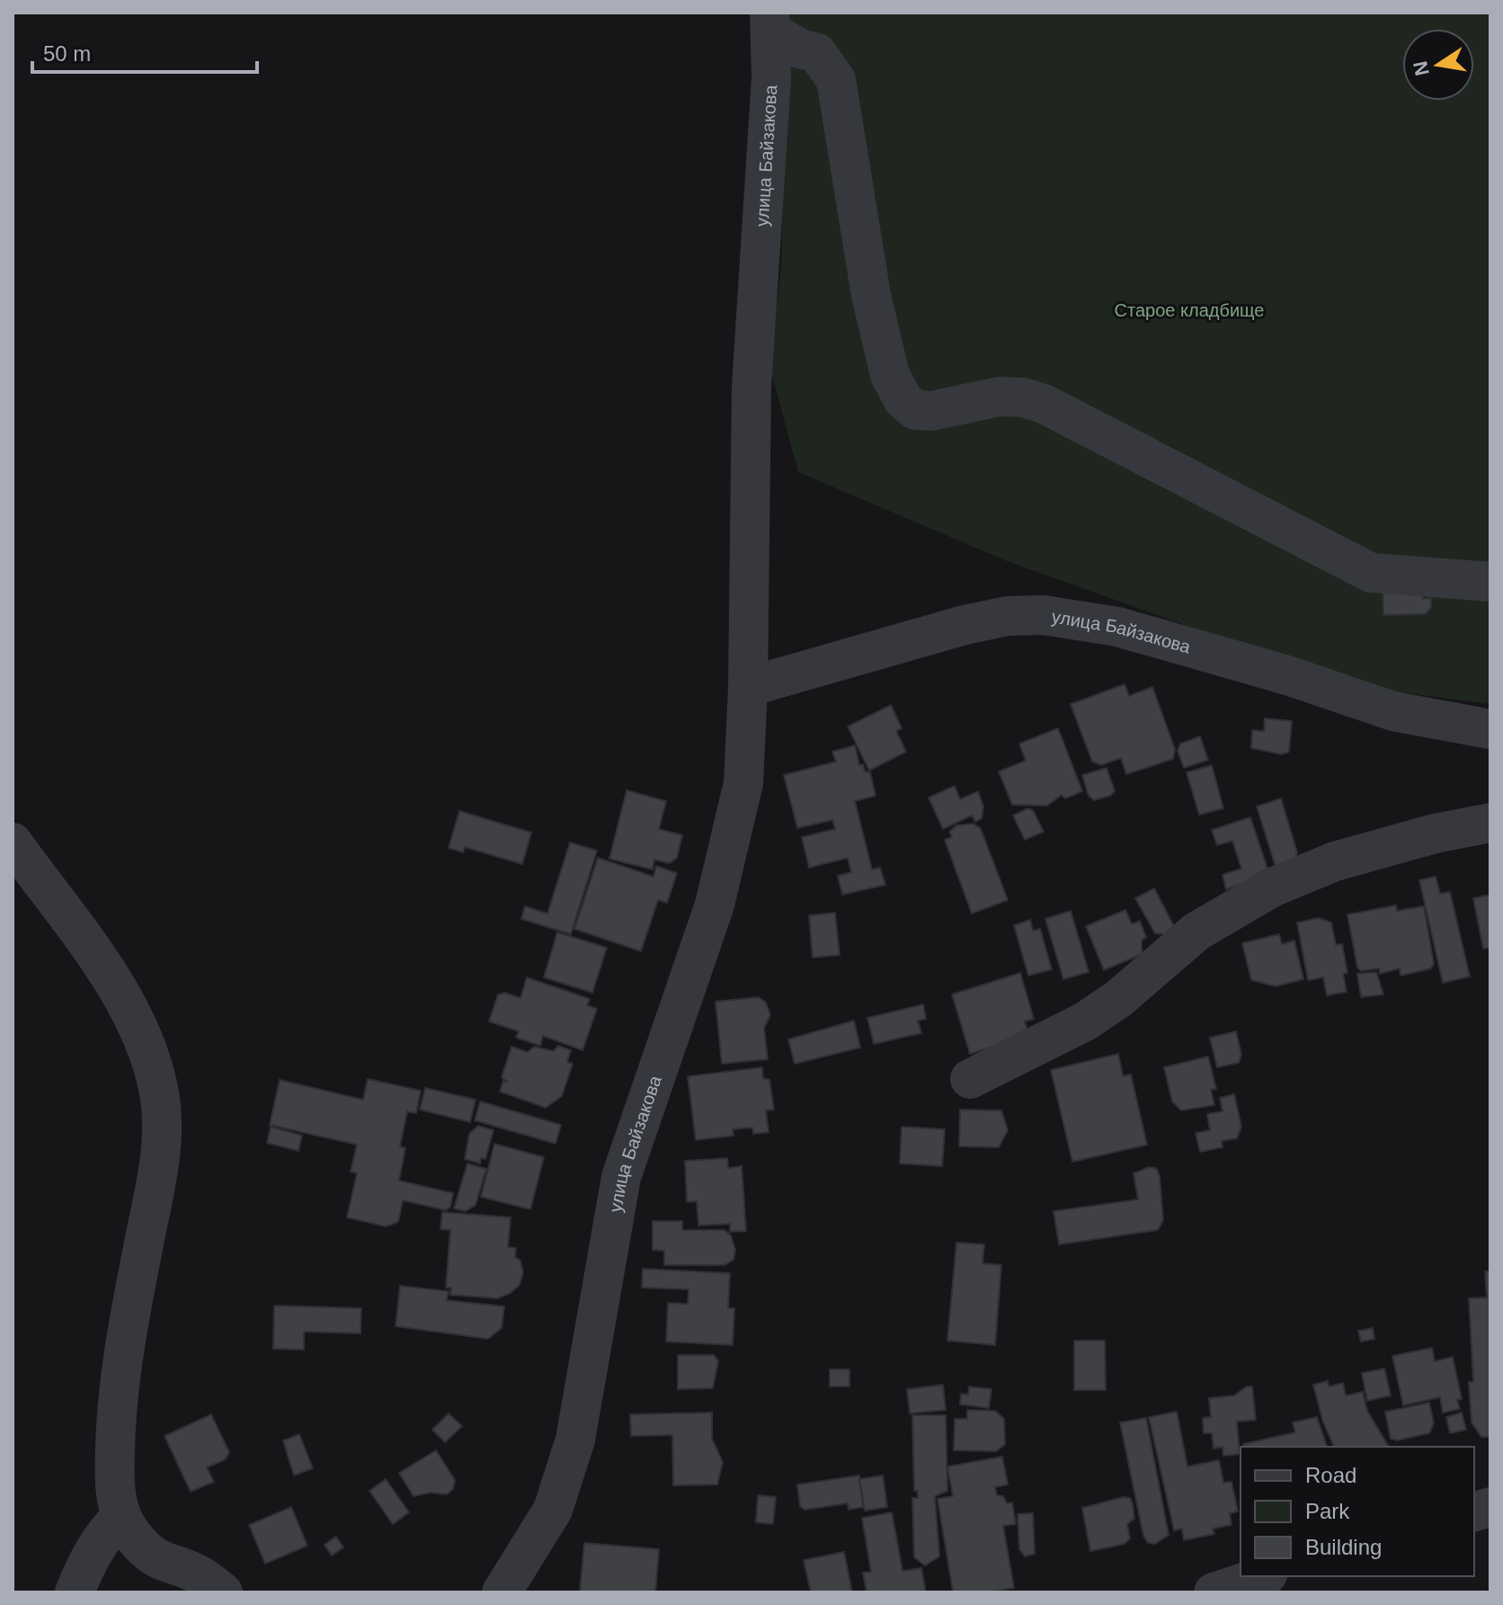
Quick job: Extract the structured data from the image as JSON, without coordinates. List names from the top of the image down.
{
  "streets": {
    "street": ["улица Байзакова"]
  },
  "parks": ["Старое кладбище"],
  "legend": ["Road", "Park", "Building"],
  "scale_bar": "50 m",
  "north": "left"
}
